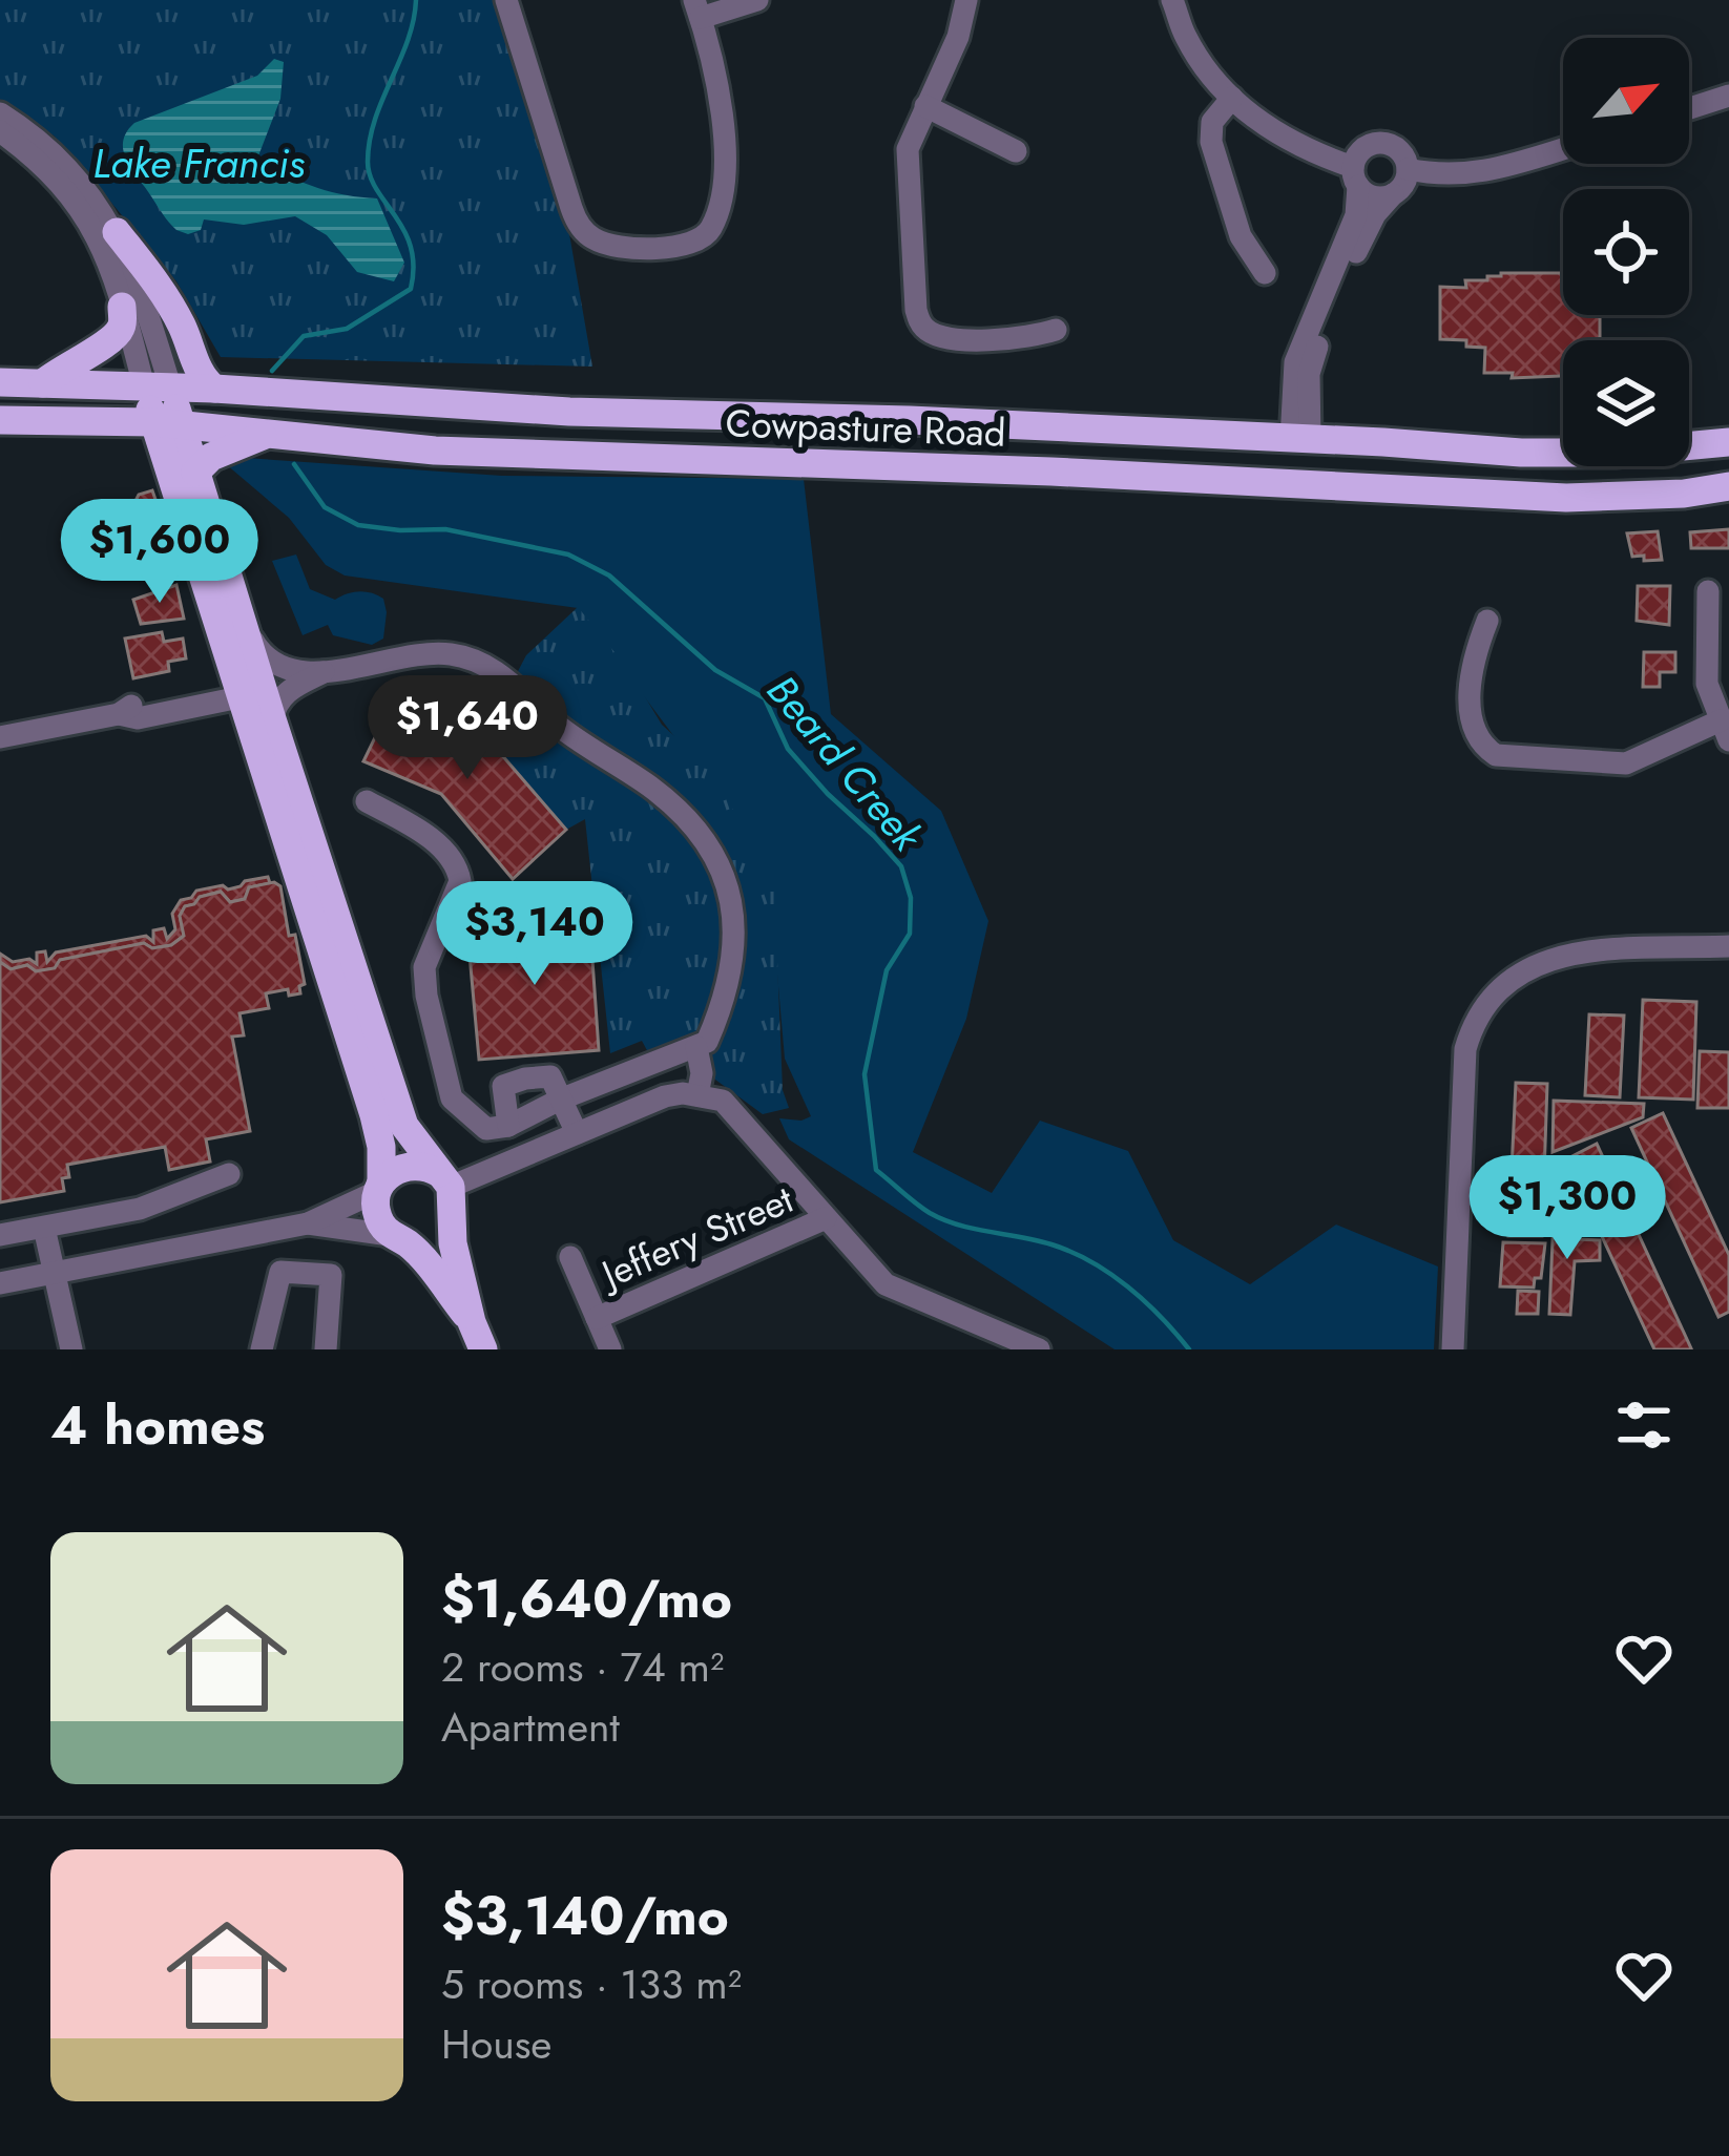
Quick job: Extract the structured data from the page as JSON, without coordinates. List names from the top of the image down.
{
  "streets": {
    "main road": ["Cowpasture Road"],
    "street": ["Jeffery Street"]
  },
  "water": ["Lake Francis", "Beard Creek"],
  "north": "top right",
  "page": {
    "price": [
      "$1,600",
      "$1,640",
      "$3,140",
      "$1,300"
    ],
    "heading": "4 homes",
    "list": [
      {
        "name": "$1,640/mo",
        "note": "2 rooms · 74 m² · Apartment"
      },
      {
        "name": "$3,140/mo",
        "note": "5 rooms · 133 m² · House"
      }
    ]
  }
}
